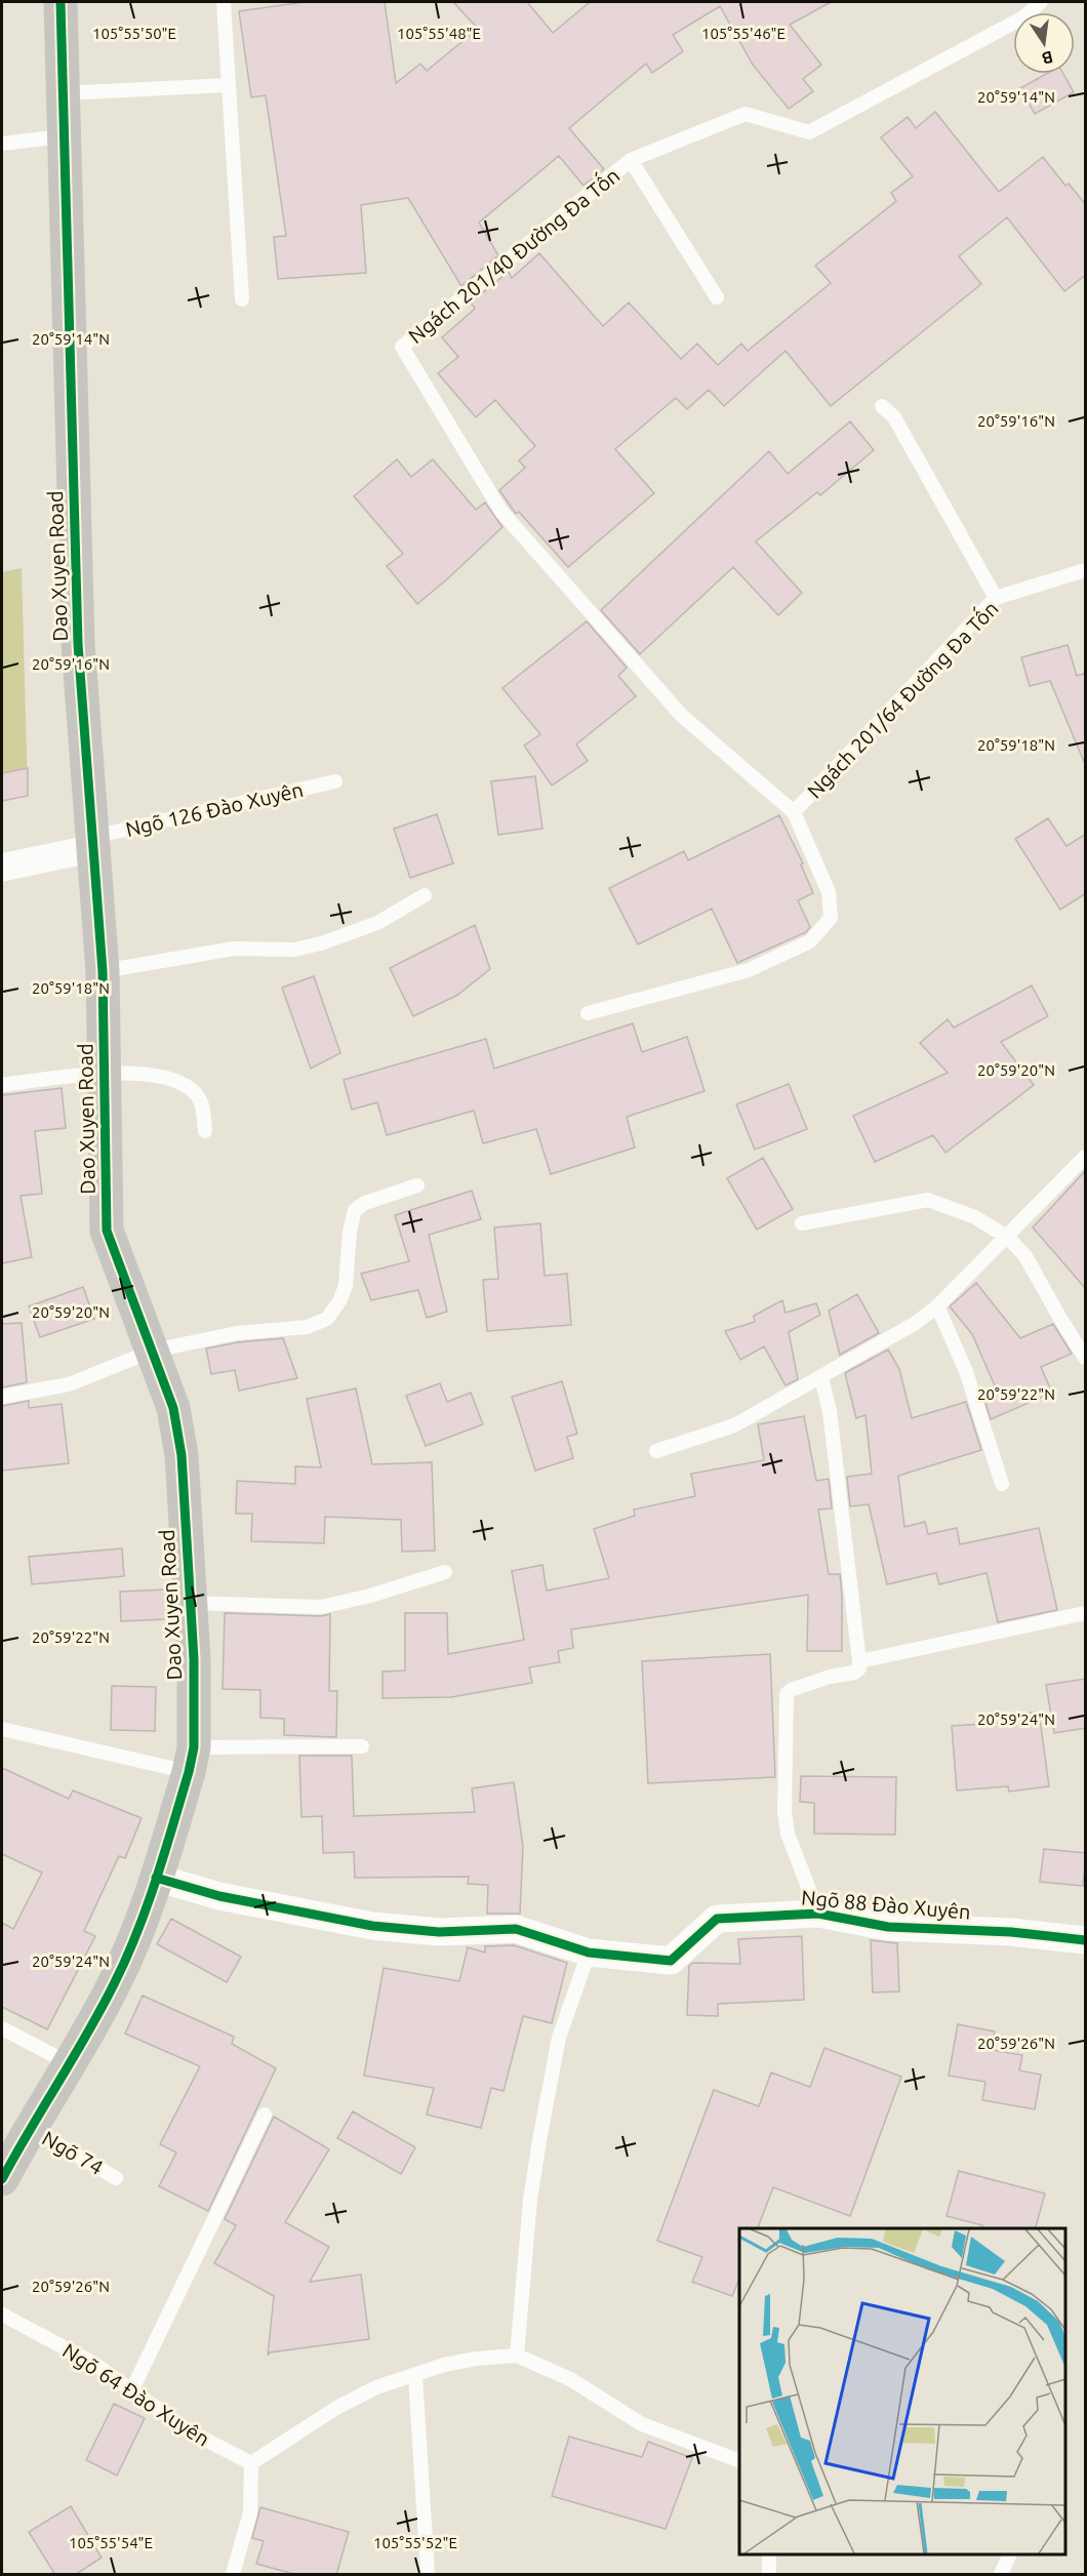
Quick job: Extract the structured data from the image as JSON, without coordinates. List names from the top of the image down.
{
  "streets": {
    "street": ["Dao Xuyen Road", "Ngõ 88 Đào Xuyên"],
    "lane": [
      "Ngách 201/40 Đường Đa Tốn",
      "Ngách 201/64 Đường Đa Tốn",
      "Ngõ 126 Đào Xuyên",
      "Ngõ 74",
      "Ngõ 64 Đào Xuyên"
    ]
  },
  "crossings": [
    ["Ngách 201/40 Đường Đa Tốn", "Ngách 201/64 Đường Đa Tốn"],
    ["Dao Xuyen Road", "Ngõ 126 Đào Xuyên"],
    ["Dao Xuyen Road", "Ngõ 88 Đào Xuyên"],
    ["Dao Xuyen Road", "Ngõ 74"]
  ],
  "north": "bottom",
  "coordinates": [
    "105°55'50\"E",
    "105°55'48\"E",
    "105°55'46\"E",
    "20°59'14\"N",
    "20°59'16\"N",
    "20°59'18\"N",
    "20°59'20\"N",
    "20°59'22\"N",
    "20°59'24\"N",
    "20°59'26\"N",
    "105°55'54\"E",
    "105°55'52\"E"
  ]
}
